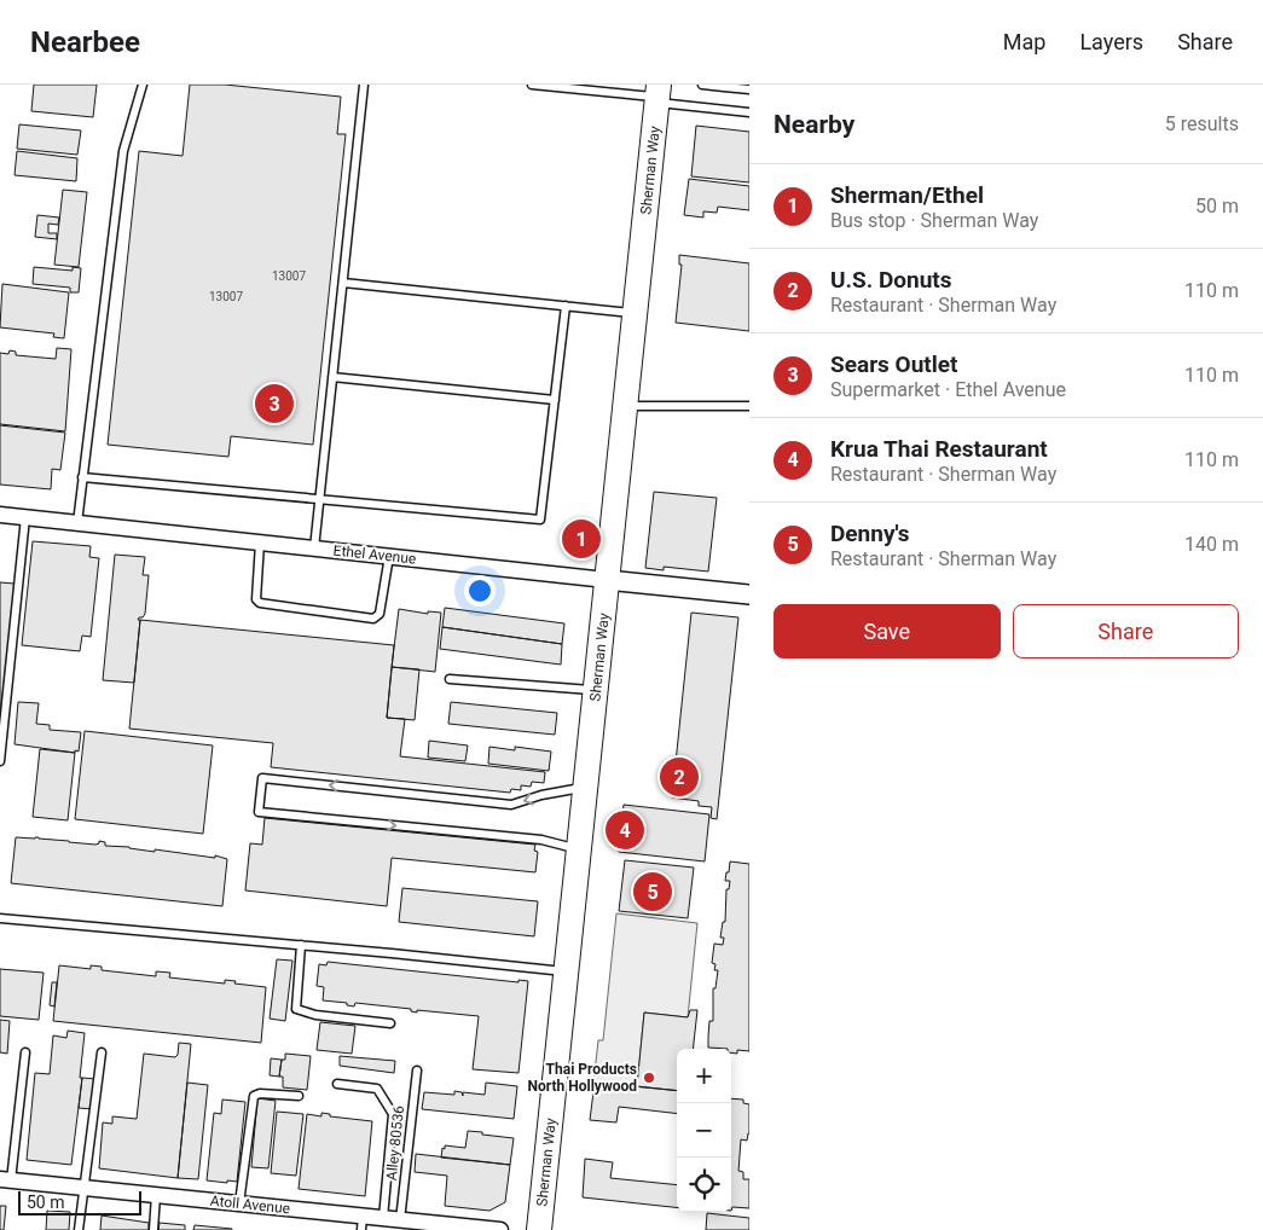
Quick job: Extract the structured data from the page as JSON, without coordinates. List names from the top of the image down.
{
  "streets": {
    "main road": ["Sherman Way"],
    "street": ["Ethel Avenue", "Atoll Avenue"],
    "lane": ["Alley 80536"]
  },
  "crossings": [
    ["Sherman Way", "Ethel Avenue"],
    ["Alley 80536", "Atoll Avenue"]
  ],
  "places": ["Thai Products North Hollywood"],
  "house_numbers": ["13007", "13007"],
  "scale_bar": "50 m",
  "page": {
    "header": "Nearbee",
    "nav": ["Map", "Layers", "Share"],
    "heading": ["Nearby", "5 results"],
    "list": [
      {
        "mark": "1",
        "name": "Sherman/Ethel",
        "note": "Bus stop · Sherman Way",
        "value": "50 m"
      },
      {
        "mark": "2",
        "name": "U.S. Donuts",
        "note": "Restaurant · Sherman Way",
        "value": "110 m"
      },
      {
        "mark": "3",
        "name": "Sears Outlet",
        "note": "Supermarket · Ethel Avenue",
        "value": "110 m"
      },
      {
        "mark": "4",
        "name": "Krua Thai Restaurant",
        "note": "Restaurant · Sherman Way",
        "value": "110 m"
      },
      {
        "mark": "5",
        "name": "Denny's",
        "note": "Restaurant · Sherman Way",
        "value": "140 m"
      }
    ],
    "pins": [
      "3",
      "1",
      "2",
      "4",
      "5"
    ],
    "buttons": ["Save", "Share"],
    "map_buttons": ["+", "−"],
    "scale": "50 m"
  }
}
